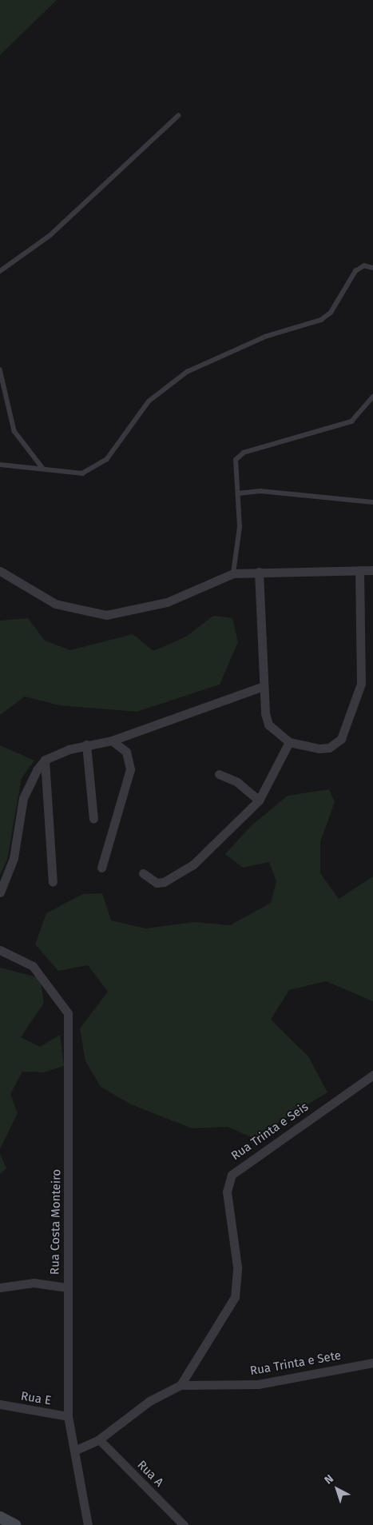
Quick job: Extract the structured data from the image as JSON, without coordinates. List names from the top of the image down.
{
  "streets": {
    "street": [
      "Rua Trinta e Seis",
      "Rua Costa Monteiro",
      "Rua Trinta e Sete",
      "Rua E",
      "Rua A"
    ]
  },
  "crossings": [
    ["Rua Trinta e Seis", "Rua Trinta e Sete"],
    ["Rua Costa Monteiro", "Rua Trinta e Sete"],
    ["Rua Costa Monteiro", "Rua E"],
    ["Rua Trinta e Sete", "Rua A"]
  ],
  "north": "top left"
}
